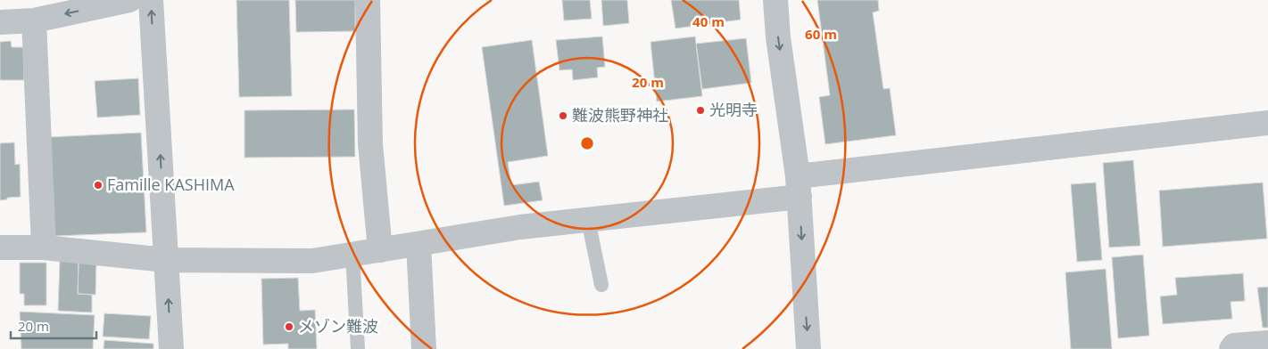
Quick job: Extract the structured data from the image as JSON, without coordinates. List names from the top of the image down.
{
  "places": [
    "光明寺",
    "難波熊野神社",
    "Famille KASHIMA",
    "メゾン難波"
  ],
  "scale_bar": "20 m",
  "rings": ["40 m", "60 m", "20 m"]
}
